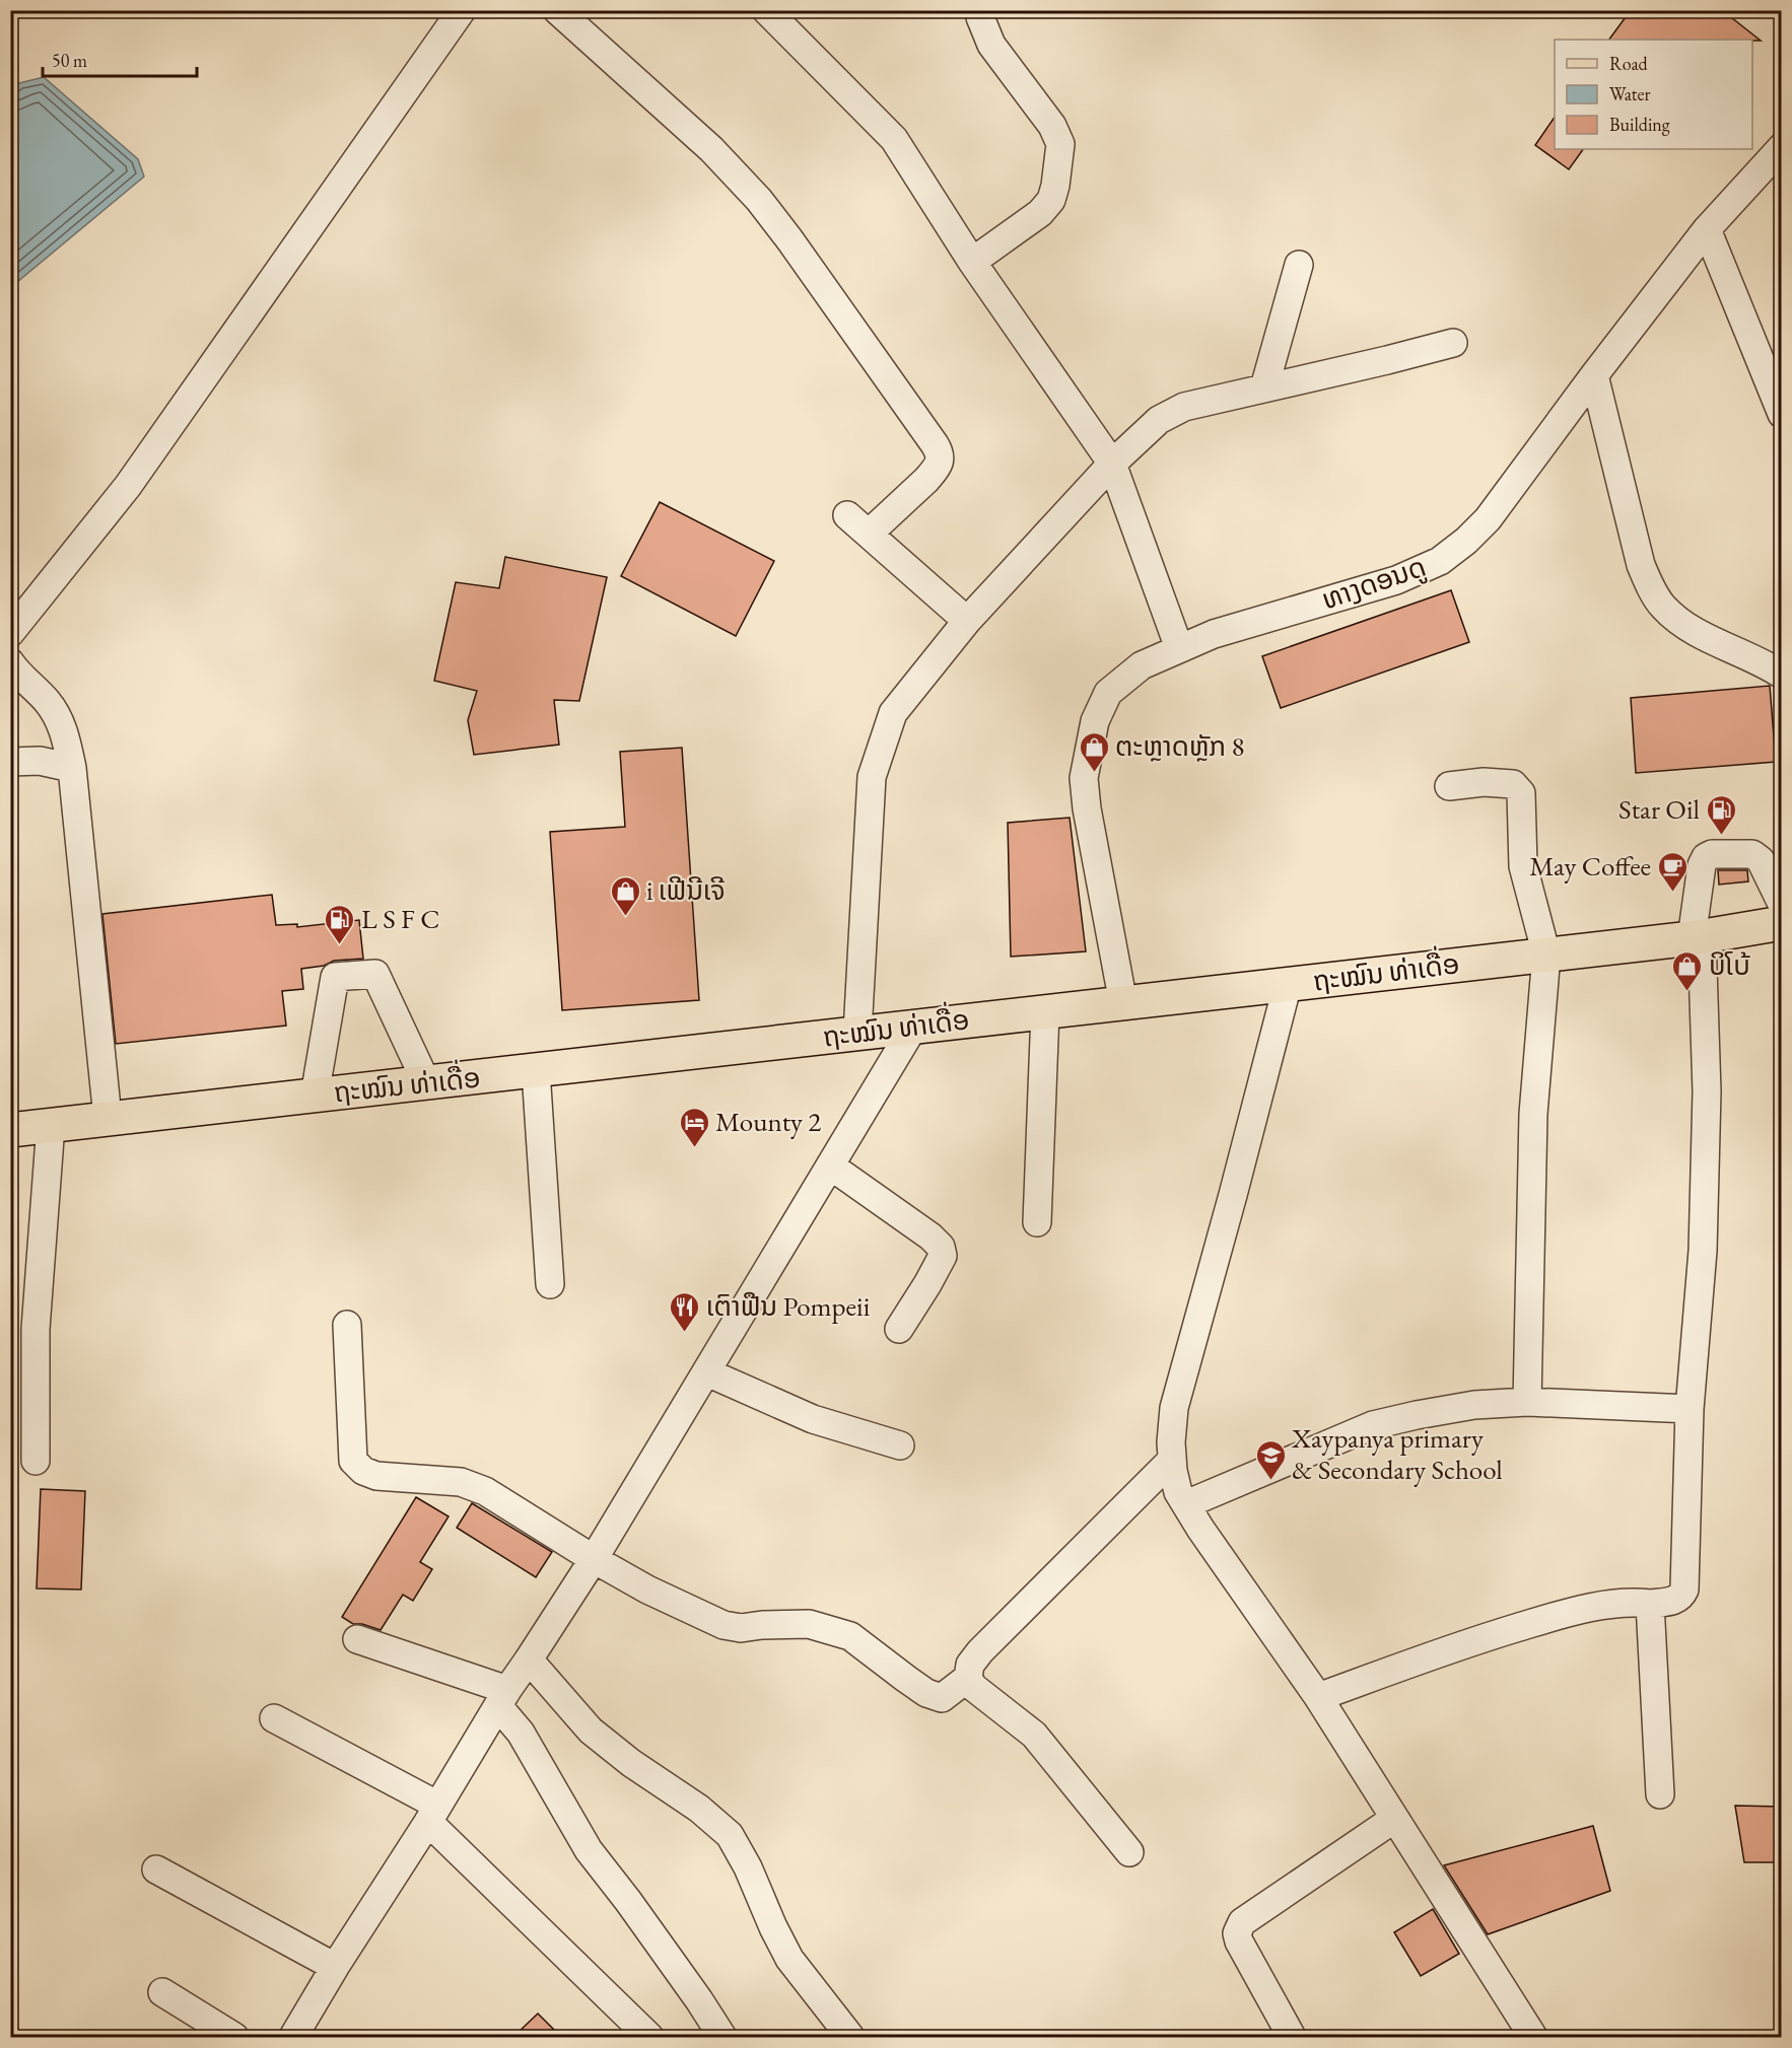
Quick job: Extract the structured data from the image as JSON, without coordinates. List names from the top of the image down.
{
  "streets": {
    "main road": ["ຖະໝົນ ທ່າເດື່ອ"],
    "street": ["ທາງດອນດູ"]
  },
  "crossings": [
    ["ທາງດອນດູ", "ຖະໝົນ ທ່າເດື່ອ"]
  ],
  "places": {
    "shop": ["ຕະຫຼາດຫຼັກ 8", "i ເຟີນີເຈີ", "ບິໂບ້"],
    "fuel station": ["Star Oil", "L S F C"],
    "cafe": ["May Coffee"],
    "hotel": ["Mounty 2"],
    "restaurant": ["ເຕົາຟືນ Pompeii"],
    "school or university": ["Xaypanya primary & Secondary School"]
  },
  "legend": ["Road", "Water", "Building"],
  "scale_bar": "50 m"
}
